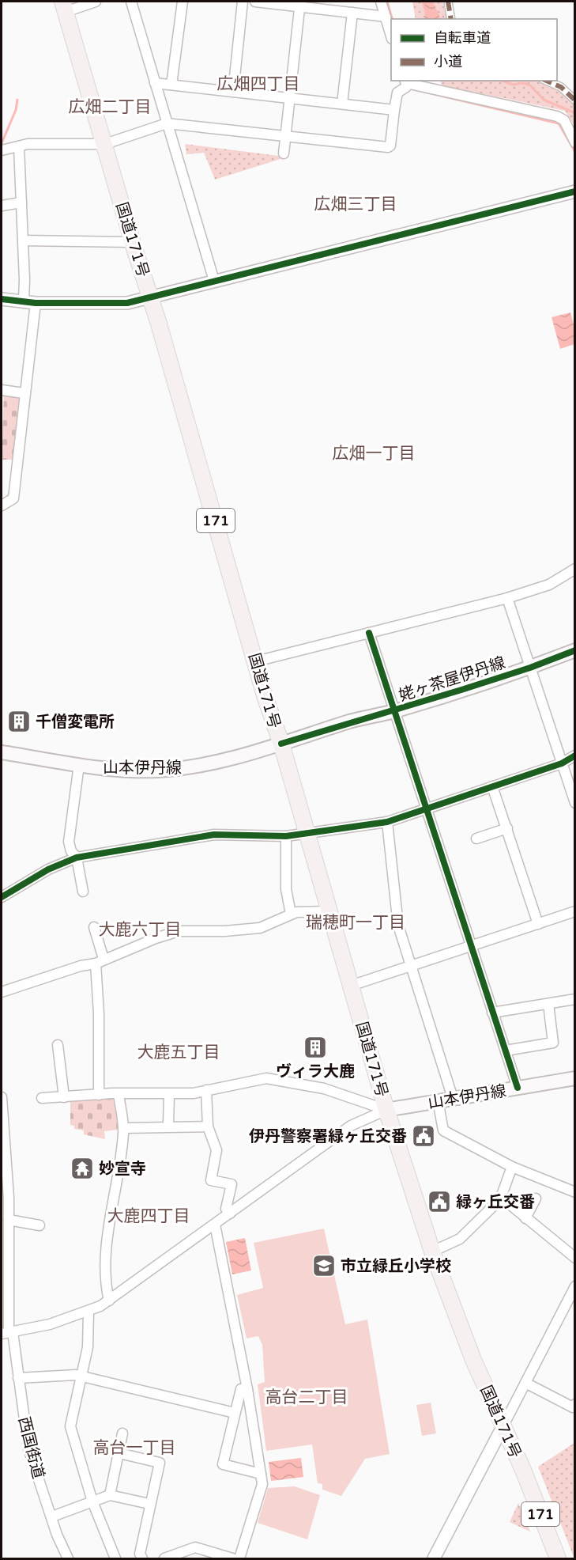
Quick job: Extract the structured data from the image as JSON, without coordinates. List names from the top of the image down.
{
  "streets": {
    "highway": ["国道171号", "171"],
    "main road": ["姥ヶ茶屋伊丹線", "山本伊丹線"],
    "street": ["西国街道"]
  },
  "crossings": [
    ["国道171号", "姥ヶ茶屋伊丹線"],
    ["国道171号", "山本伊丹線"],
    ["姥ヶ茶屋伊丹線", "山本伊丹線"]
  ],
  "districts": [
    "広畑四丁目",
    "広畑二丁目",
    "広畑三丁目",
    "広畑一丁目",
    "瑞穂町一丁目",
    "大鹿六丁目",
    "大鹿五丁目",
    "大鹿四丁目",
    "高台二丁目",
    "高台一丁目"
  ],
  "places": {
    "building": ["千僧変電所", "ヴィラ大鹿"],
    "public building": ["伊丹警察署緑ヶ丘交番", "緑ヶ丘交番"],
    "temple": ["妙宣寺"],
    "school or university": ["市立緑丘小学校"]
  },
  "legend": ["自転車道", "小道"]
}
